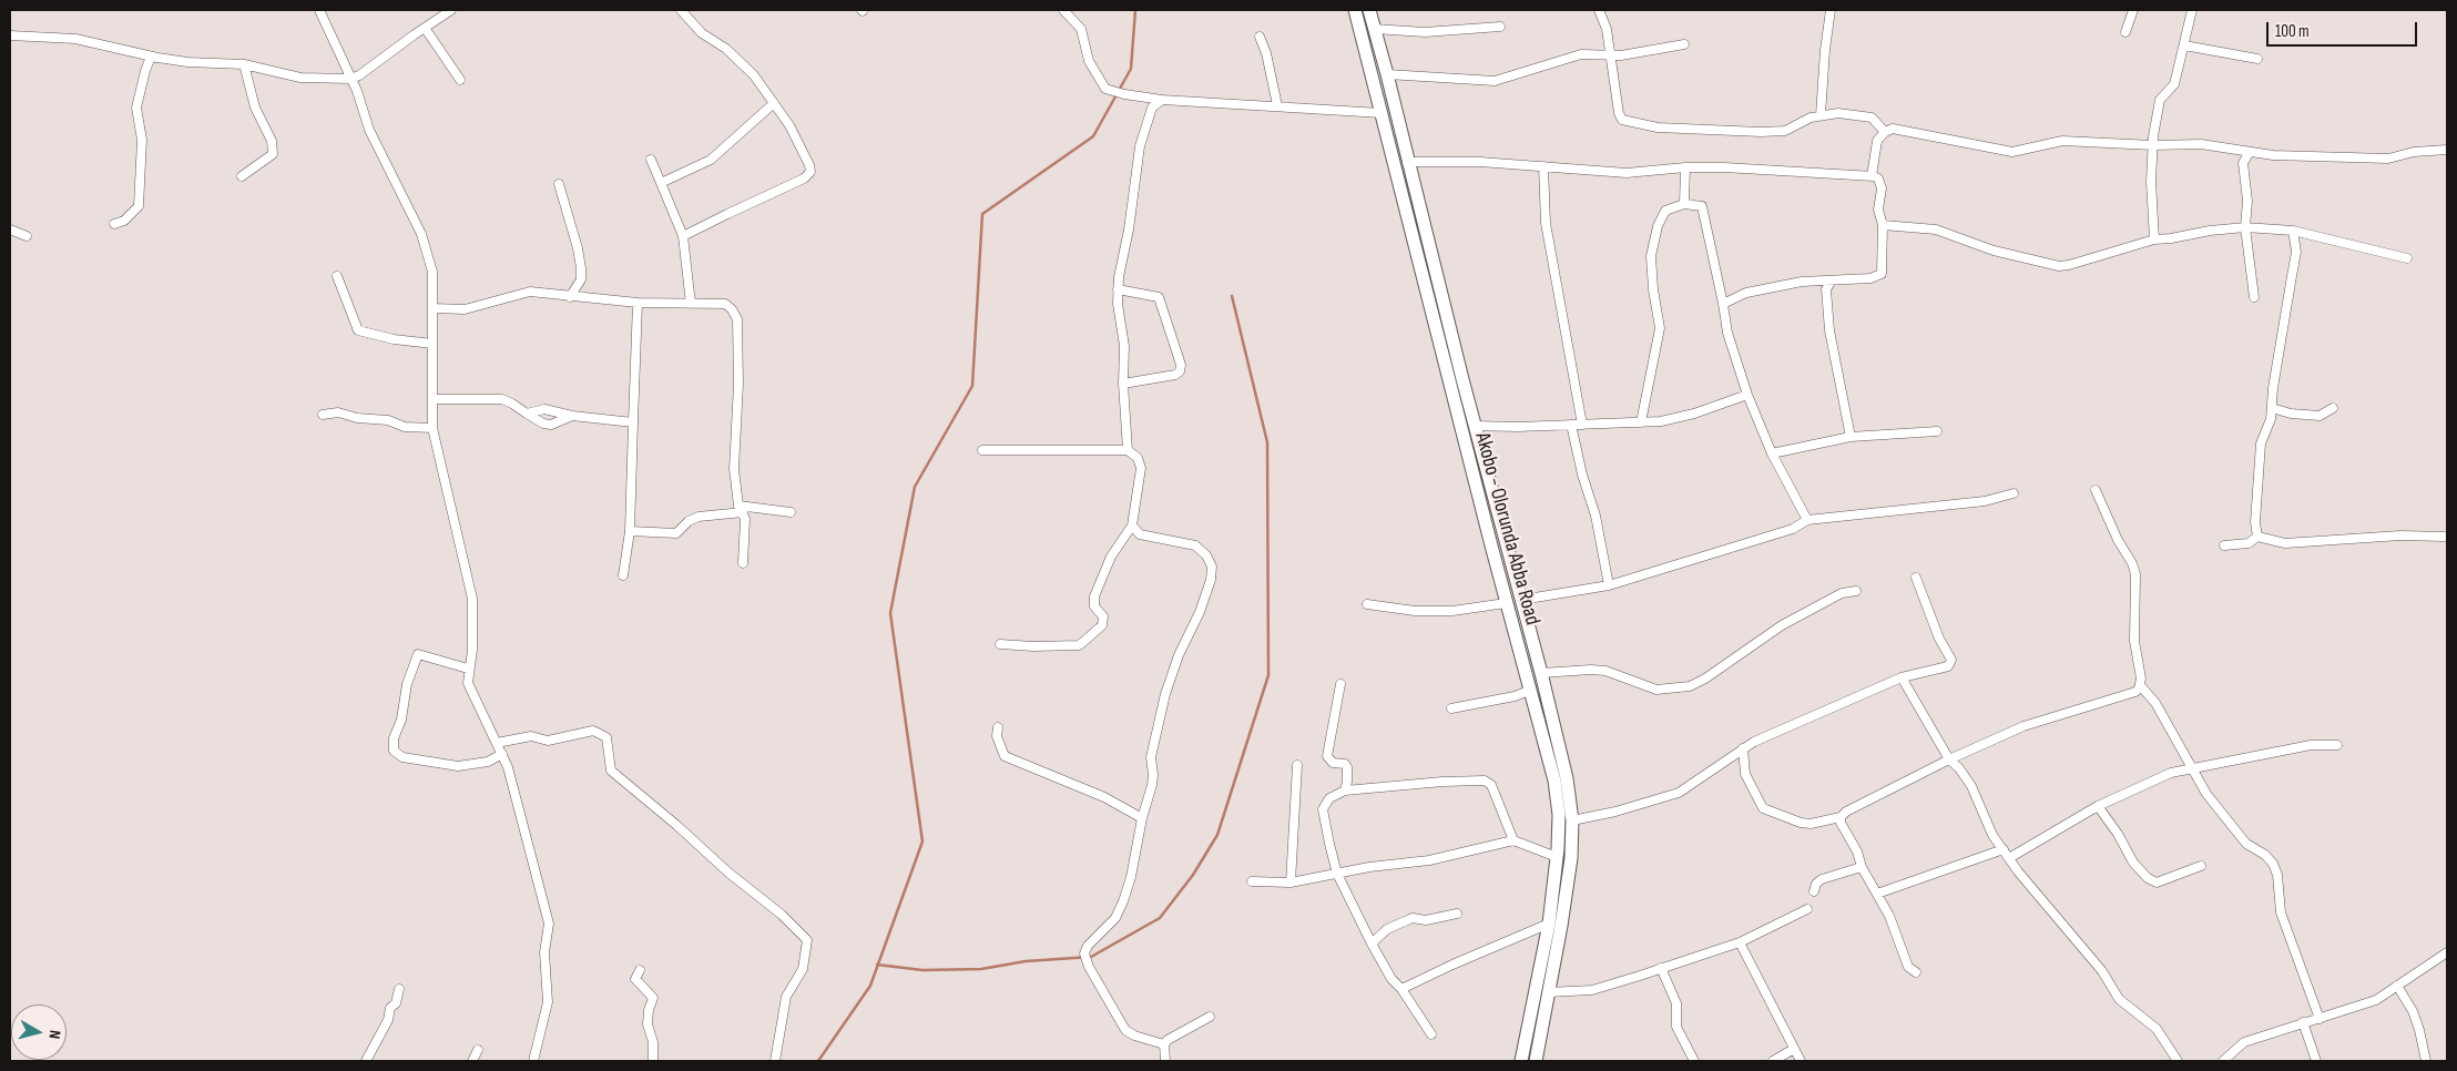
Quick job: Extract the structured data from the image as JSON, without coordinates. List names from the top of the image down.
{
  "streets": {
    "main road": ["Akobo - Olorunda Abba Road"]
  },
  "scale_bar": "100 m",
  "north": "right"
}
